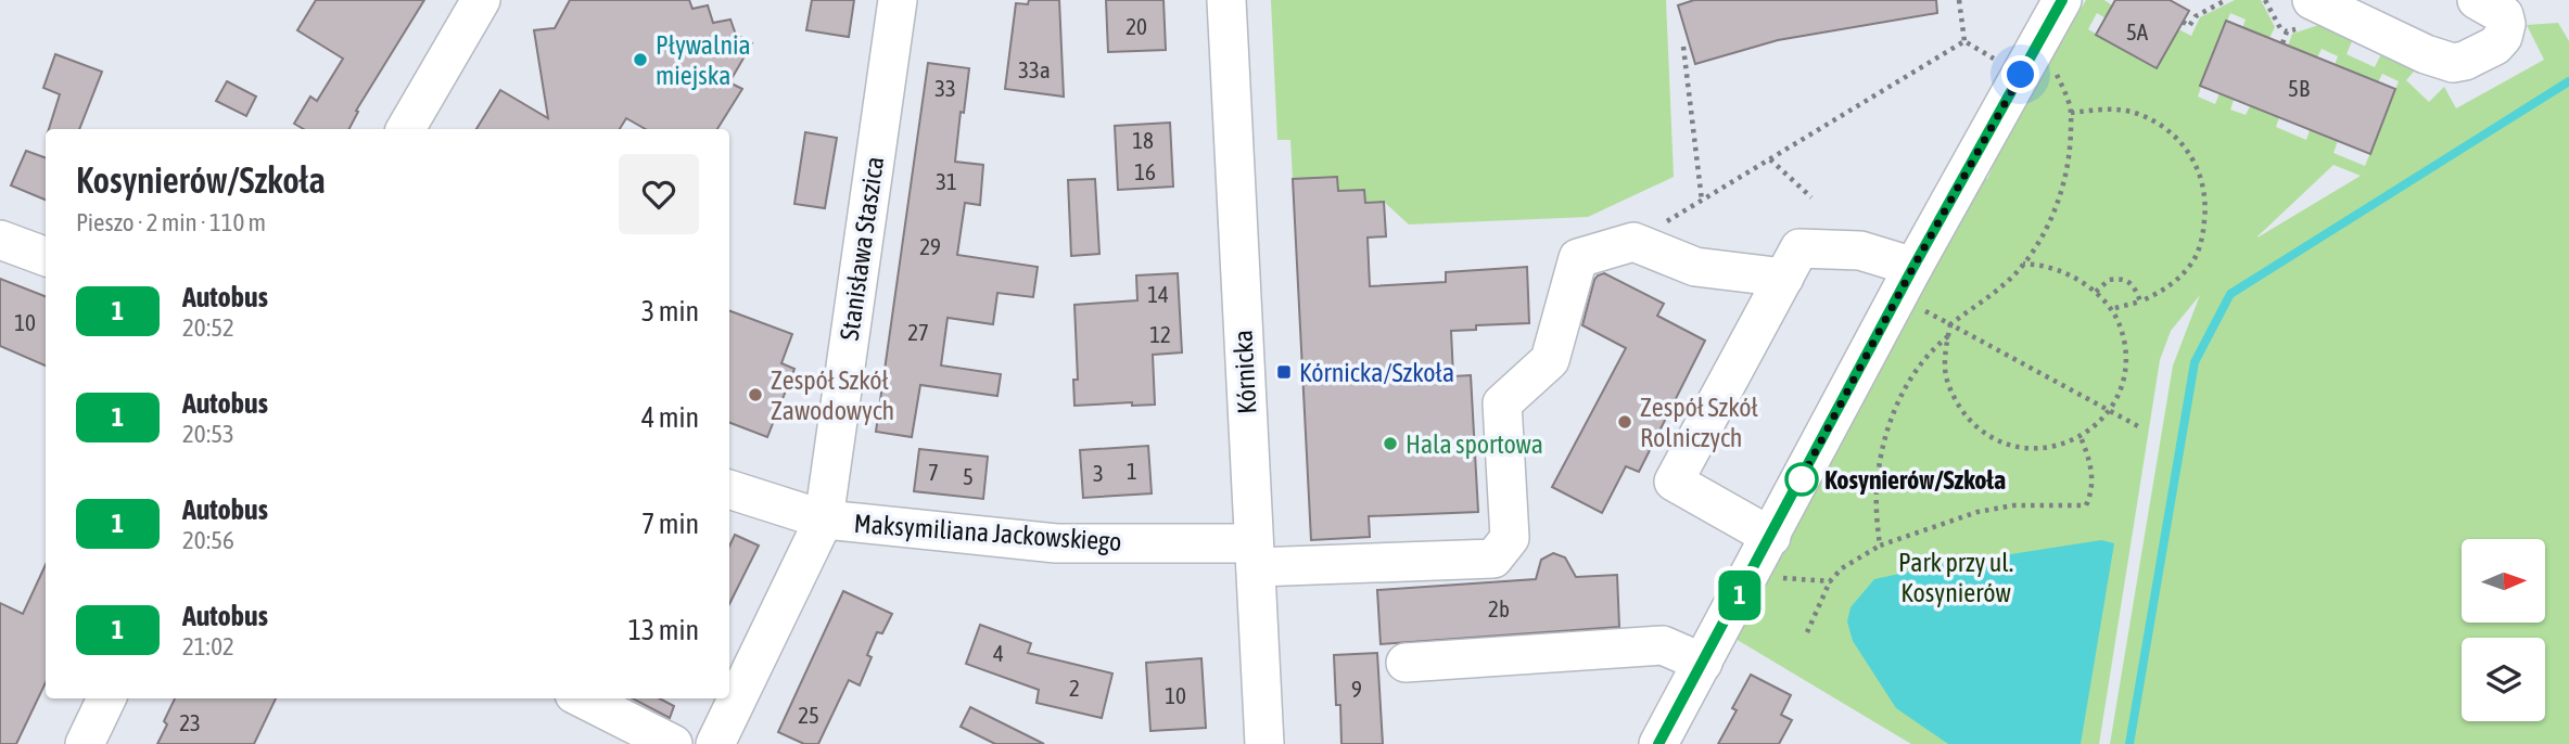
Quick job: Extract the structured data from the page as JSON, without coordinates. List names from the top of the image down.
{
  "streets": {
    "street": ["Stanisława Staszica", "Kórnicka", "Maksymiliana Jackowskiego"]
  },
  "crossings": [
    ["Stanisława Staszica", "Maksymiliana Jackowskiego"],
    ["Kórnicka", "Maksymiliana Jackowskiego"]
  ],
  "parks": ["Park przy ul. Kosynierów"],
  "places": {
    "other": [
      "Pływalnia miejska",
      "Zespół Szkół Zawodowych",
      "Zespół Szkół Rolniczych",
      "Hala sportowa",
      "Kosynierów/Szkoła"
    ],
    "transit": ["Kórnicka/Szkoła"]
  },
  "lines": ["bus line 1"],
  "house_numbers": [
    "20",
    "5A",
    "33a",
    "33",
    "5B",
    "18",
    "16",
    "31",
    "29",
    "14",
    "10",
    "27",
    "12",
    "1",
    "7",
    "3",
    "5",
    "2b",
    "4",
    "2",
    "9",
    "10",
    "25",
    "23"
  ],
  "north": "right",
  "page": {
    "on_map": "1",
    "heading": ["Kosynierów/Szkoła", "Pieszo · 2 min · 110 m"],
    "list": [
      {
        "mark": "1",
        "name": "Autobus",
        "note": "20:52",
        "value": "3 min"
      },
      {
        "mark": "1",
        "name": "Autobus",
        "note": "20:53",
        "value": "4 min"
      },
      {
        "mark": "1",
        "name": "Autobus",
        "note": "20:56",
        "value": "7 min"
      },
      {
        "mark": "1",
        "name": "Autobus",
        "note": "21:02",
        "value": "13 min"
      }
    ]
  }
}
